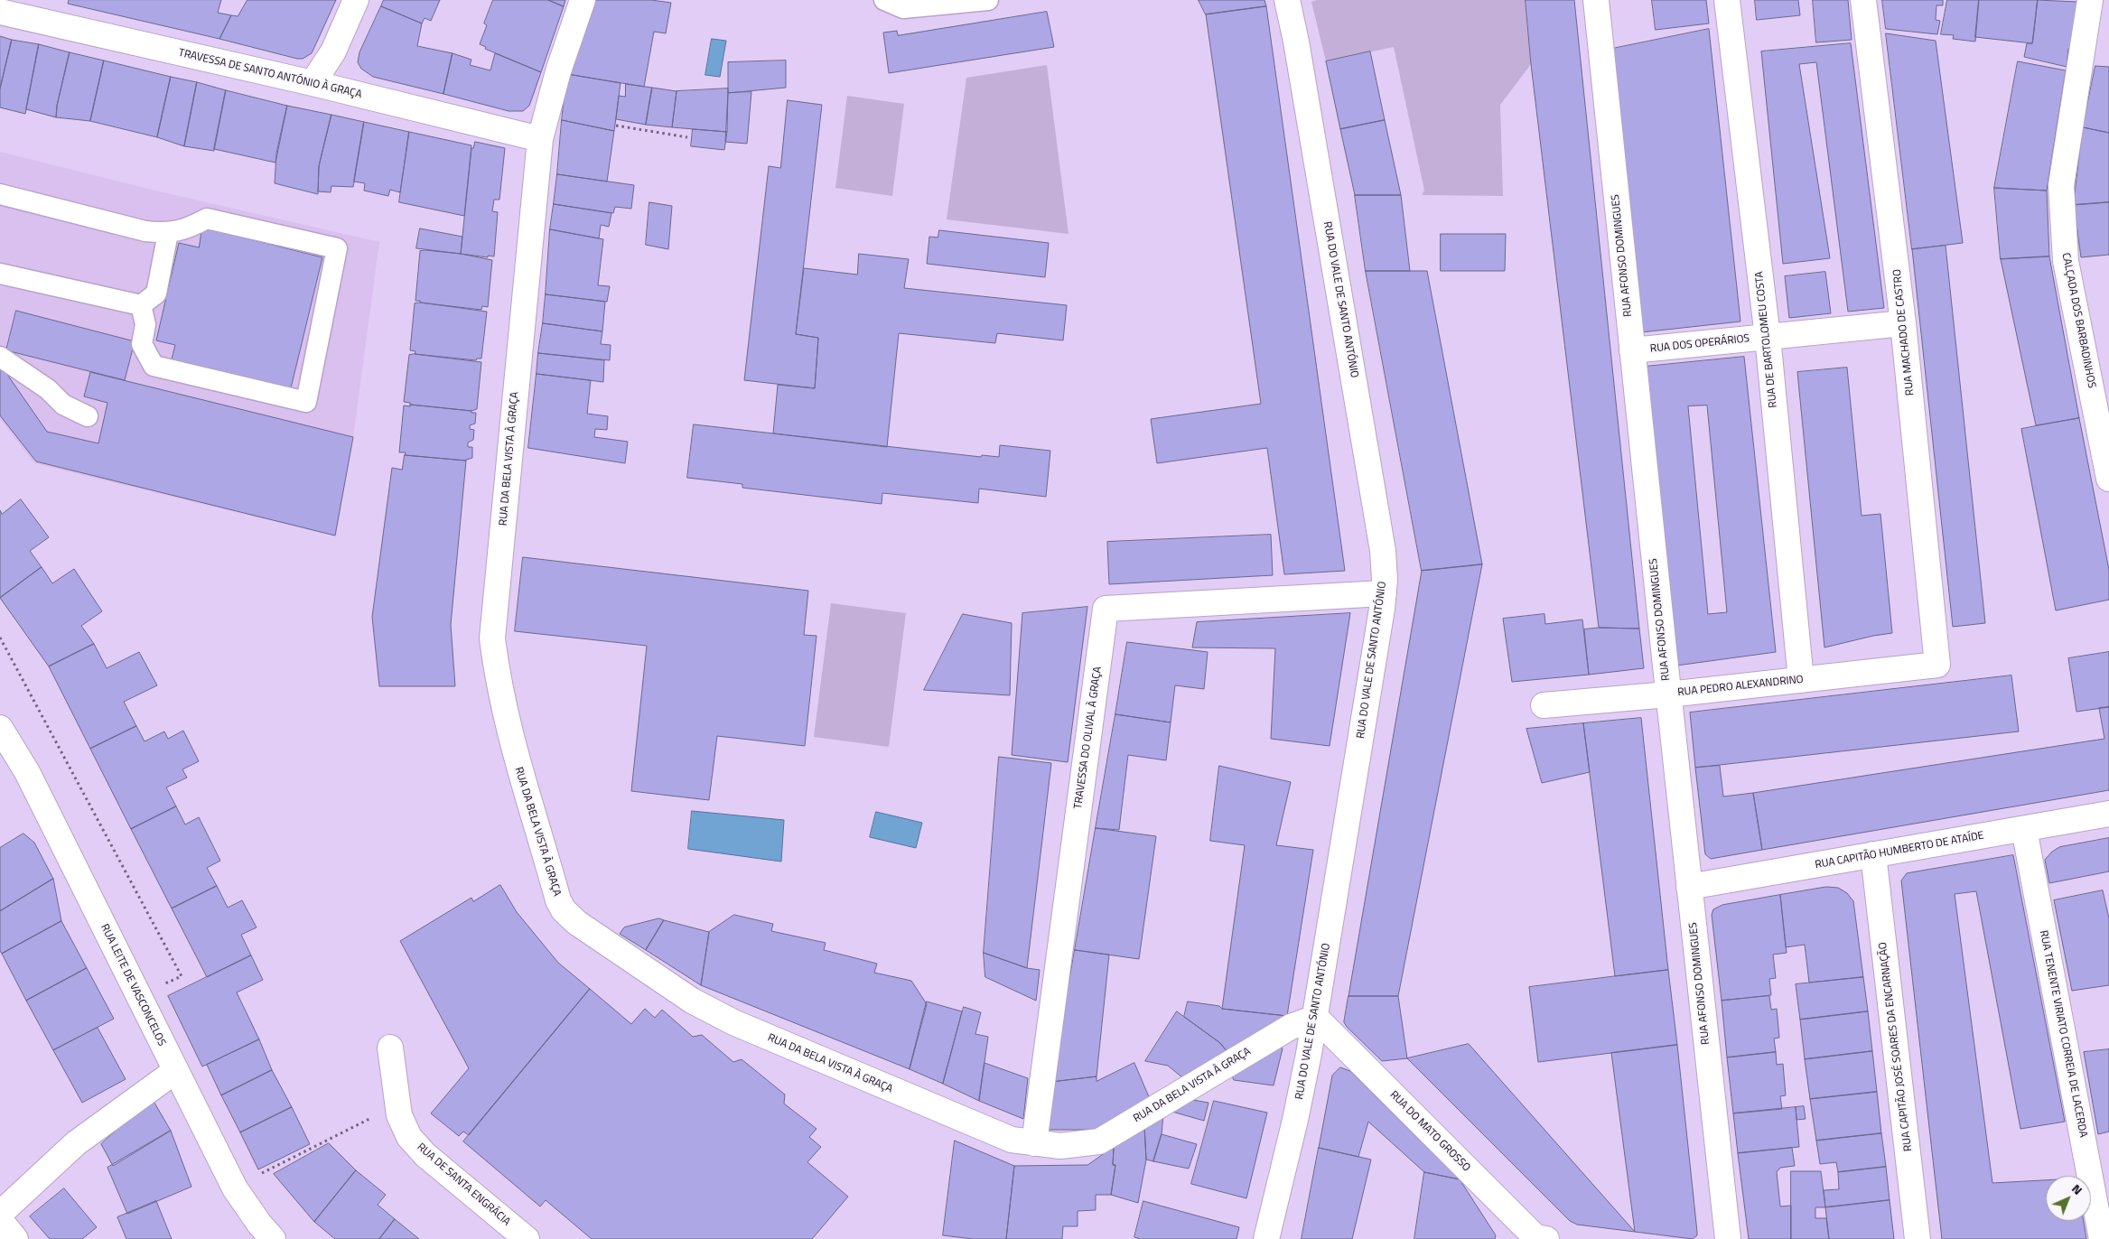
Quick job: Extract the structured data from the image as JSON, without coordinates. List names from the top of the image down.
{
  "streets": {
    "street": [
      "TRAVESSA DE SANTO ANTÓNIO À GRAÇA",
      "RUA AFONSO DOMINGUES",
      "RUA DO VALE DE SANTO ANTÓNIO",
      "CALÇADA DOS BARBADINHOS",
      "RUA MACHADO DE CASTRO",
      "RUA DE BARTOLOMEU COSTA",
      "RUA DOS OPERÁRIOS",
      "RUA DA BELA VISTA À GRAÇA",
      "RUA PEDRO ALEXANDRINO",
      "TRAVESSA DO OLIVAL À GRAÇA",
      "RUA CAPITÃO HUMBERTO DE ATAÍDE",
      "RUA LEITE DE VASCONCELOS",
      "RUA TENENTE VIRIATO CORREIA DE LACERDA",
      "RUA CAPITÃO JOSÉ SOARES DA ENCARNAÇÃO",
      "RUA DO MATO GROSSO",
      "RUA DE SANTA ENGRÁCIA"
    ]
  },
  "crossings": [
    ["TRAVESSA DE SANTO ANTÓNIO À GRAÇA", "RUA DA BELA VISTA À GRAÇA"],
    ["RUA AFONSO DOMINGUES", "RUA DOS OPERÁRIOS"],
    ["RUA AFONSO DOMINGUES", "RUA PEDRO ALEXANDRINO"],
    ["RUA AFONSO DOMINGUES", "RUA CAPITÃO HUMBERTO DE ATAÍDE"],
    ["RUA DO VALE DE SANTO ANTÓNIO", "RUA DA BELA VISTA À GRAÇA"],
    ["RUA DO VALE DE SANTO ANTÓNIO", "TRAVESSA DO OLIVAL À GRAÇA"],
    ["RUA DO VALE DE SANTO ANTÓNIO", "RUA DO MATO GROSSO"],
    ["RUA MACHADO DE CASTRO", "RUA DOS OPERÁRIOS"],
    ["RUA MACHADO DE CASTRO", "RUA PEDRO ALEXANDRINO"],
    ["RUA DE BARTOLOMEU COSTA", "RUA DOS OPERÁRIOS"],
    ["RUA DE BARTOLOMEU COSTA", "RUA PEDRO ALEXANDRINO"],
    ["RUA DA BELA VISTA À GRAÇA", "TRAVESSA DO OLIVAL À GRAÇA"],
    ["RUA DA BELA VISTA À GRAÇA", "RUA DO MATO GROSSO"],
    ["RUA CAPITÃO HUMBERTO DE ATAÍDE", "RUA TENENTE VIRIATO CORREIA DE LACERDA"],
    ["RUA CAPITÃO HUMBERTO DE ATAÍDE", "RUA CAPITÃO JOSÉ SOARES DA ENCARNAÇÃO"]
  ],
  "north": "top right"
}
